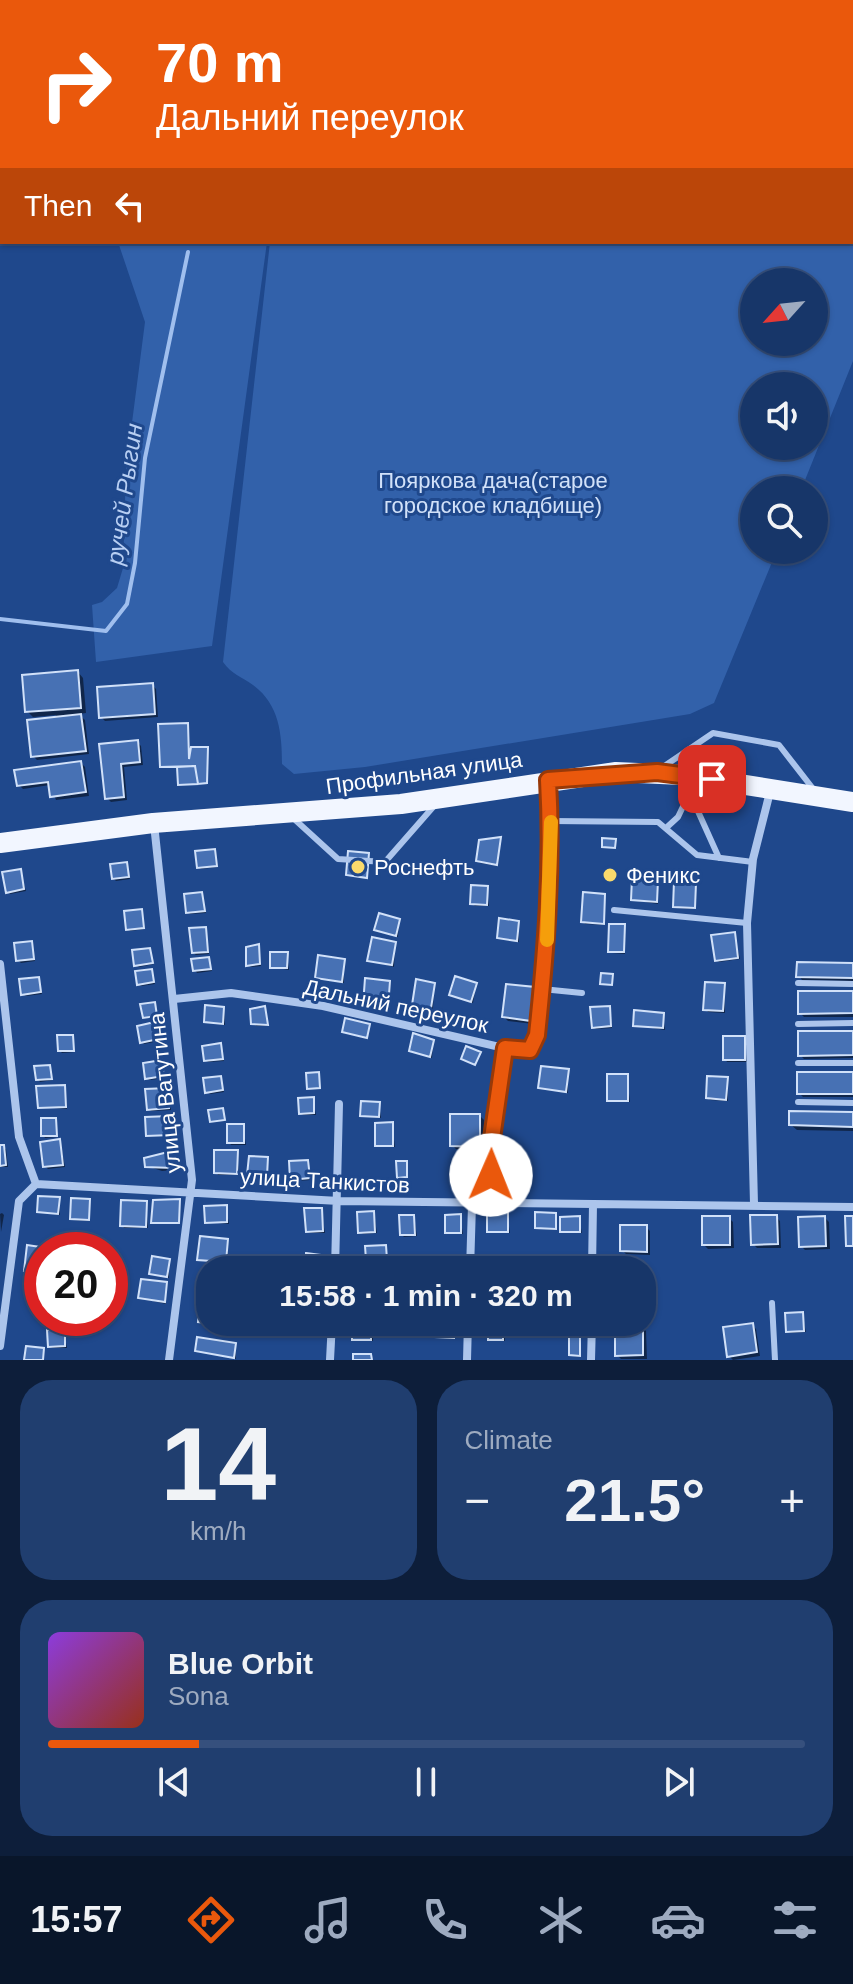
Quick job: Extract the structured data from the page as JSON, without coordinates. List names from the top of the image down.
{
  "streets": {
    "main road": ["Профильная улица"],
    "street": ["Дальний переулок", "улица Ватутина", "улица Танкистов"]
  },
  "crossings": [
    ["Профильная улица", "Дальний переулок"],
    ["Профильная улица", "улица Ватутина"],
    ["Дальний переулок", "улица Ватутина"],
    ["улица Ватутина", "улица Танкистов"]
  ],
  "water": ["ручей Рыгин"],
  "parks": ["Пояркова дача(старое городское кладбище)"],
  "places": ["Роснефть", "Феникс"],
  "north": "bottom left",
  "page": {
    "turn": ["70 m", "Дальний переулок"],
    "then": "Then",
    "limit": "20",
    "trip": "15:58 · 1 min · 320 m",
    "tile": [
      ["14", "km/h"],
      "Climate"
    ],
    "heat": ["−", "21.5°", "+"],
    "song": ["Blue Orbit", "Sona"],
    "tabs": "15:57"
  }
}
